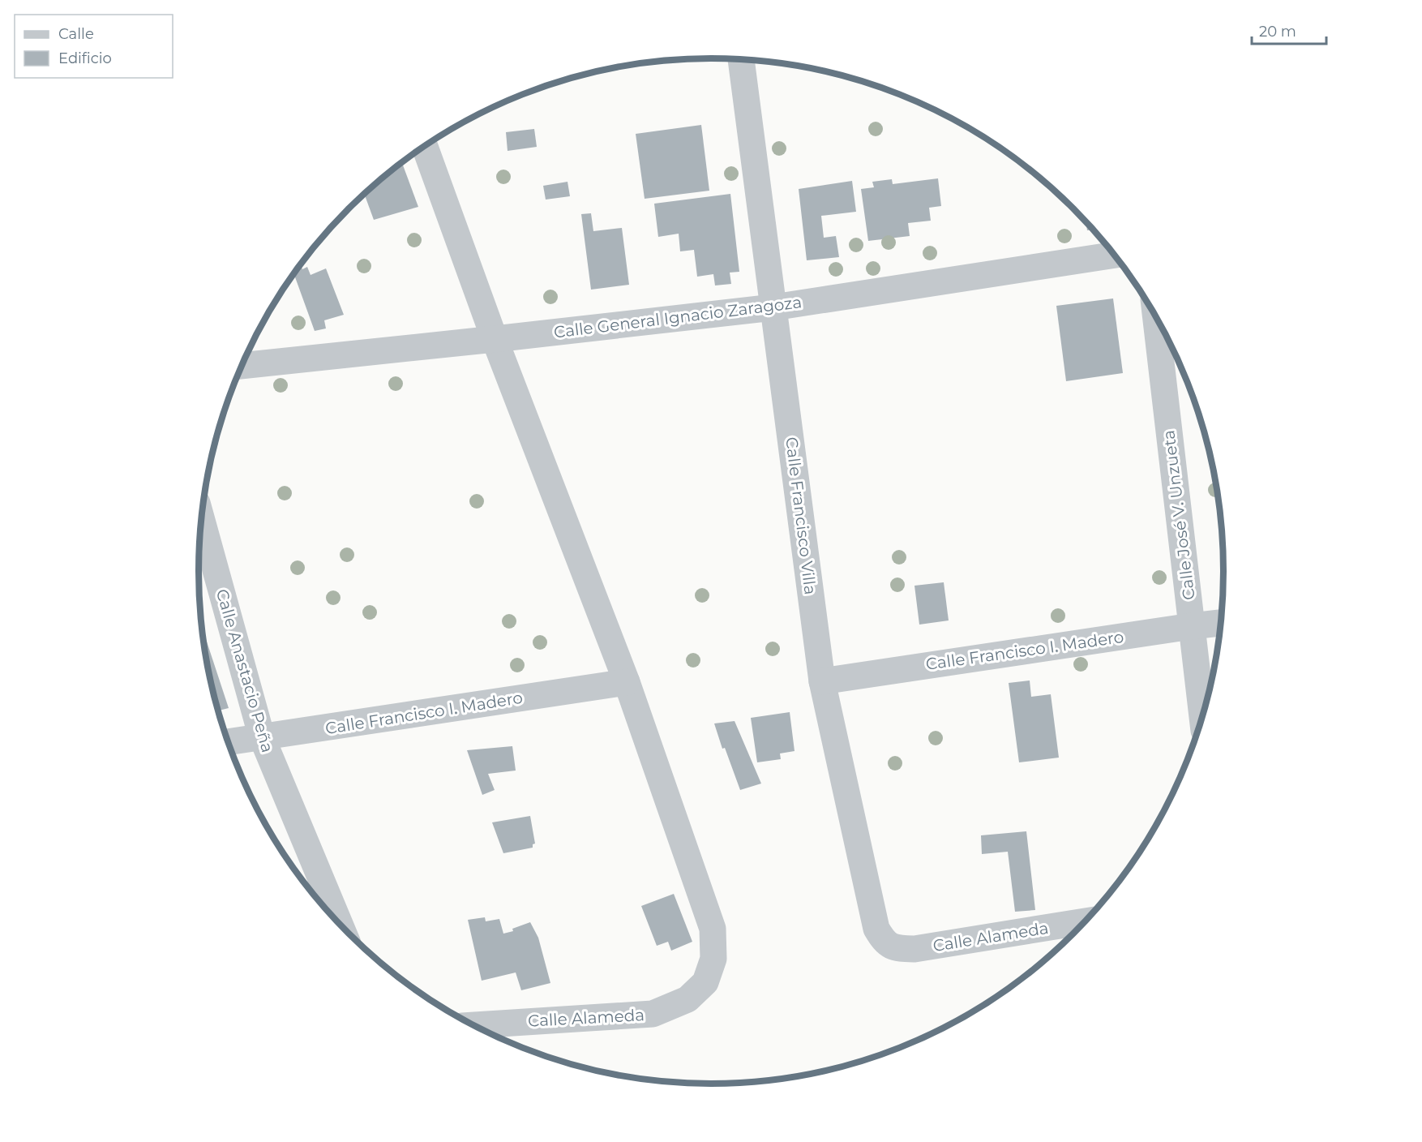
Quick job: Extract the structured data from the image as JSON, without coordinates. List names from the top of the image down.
{
  "streets": {
    "street": [
      "Calle General Ignacio Zaragoza",
      "Calle José V. Unzueta",
      "Calle Francisco Villa",
      "Calle Francisco I. Madero",
      "Calle Anastacio Peña",
      "Calle Alameda"
    ]
  },
  "crossings": [
    ["Calle General Ignacio Zaragoza", "Calle Francisco Villa"],
    ["Calle José V. Unzueta", "Calle Francisco I. Madero"],
    ["Calle Francisco Villa", "Calle Francisco I. Madero"],
    ["Calle Francisco Villa", "Calle Alameda"],
    ["Calle Francisco I. Madero", "Calle Anastacio Peña"],
    ["Calle Francisco I. Madero", "Calle Alameda"]
  ],
  "legend": ["Calle", "Edificio"],
  "scale_bar": "20 m"
}
